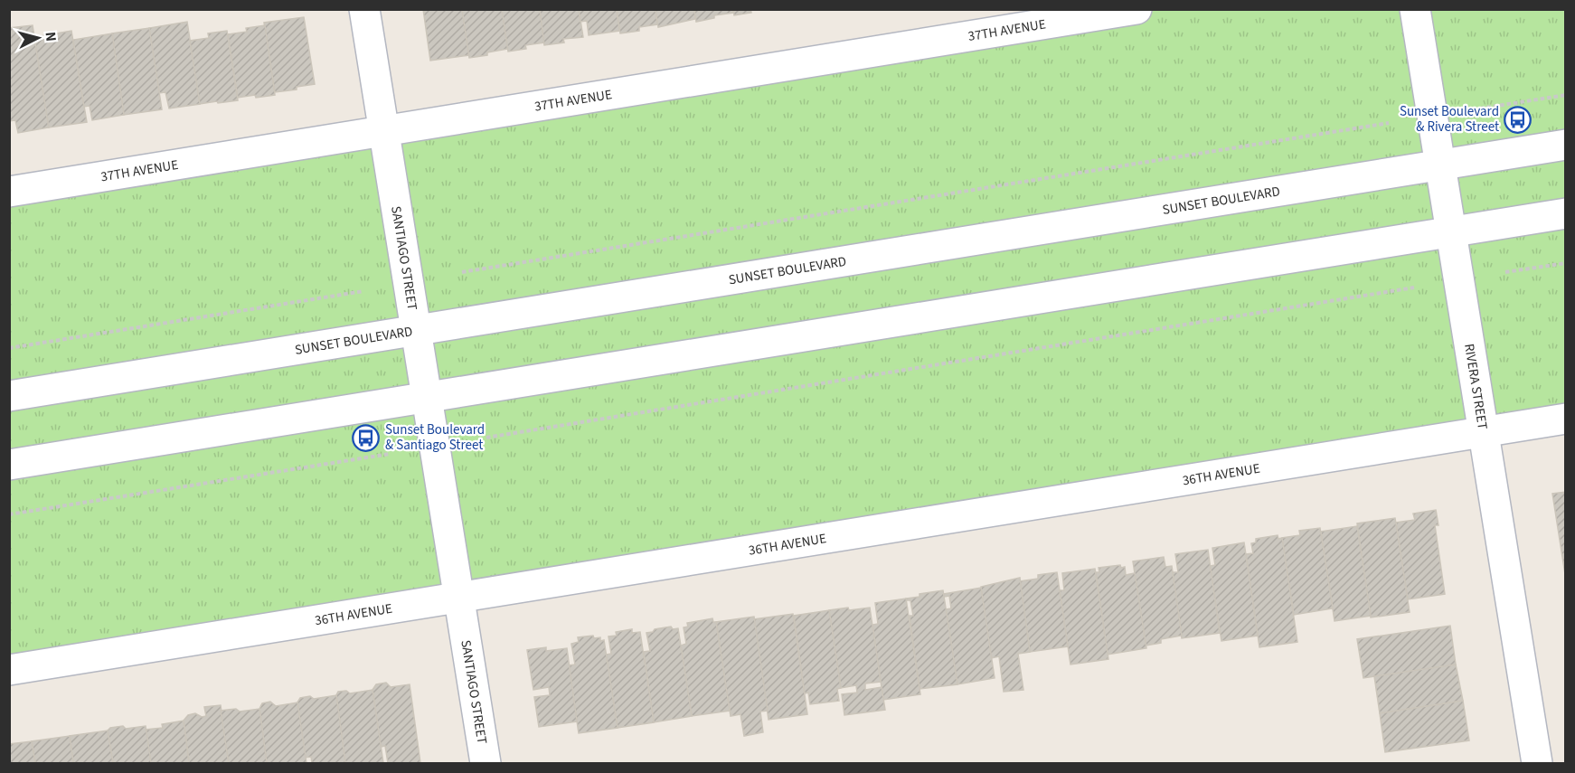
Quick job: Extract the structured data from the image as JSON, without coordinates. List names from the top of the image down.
{
  "streets": {
    "street": [
      "37TH AVENUE",
      "SUNSET BOULEVARD",
      "SANTIAGO STREET",
      "RIVERA STREET",
      "36TH AVENUE"
    ]
  },
  "crossings": [
    ["37TH AVENUE", "SANTIAGO STREET"],
    ["SUNSET BOULEVARD", "SANTIAGO STREET"],
    ["SUNSET BOULEVARD", "RIVERA STREET"],
    ["SANTIAGO STREET", "36TH AVENUE"],
    ["RIVERA STREET", "36TH AVENUE"]
  ],
  "places": {
    "bus stop": ["Sunset Boulevard & Rivera Street", "Sunset Boulevard & Santiago Street"]
  },
  "north": "right"
}
